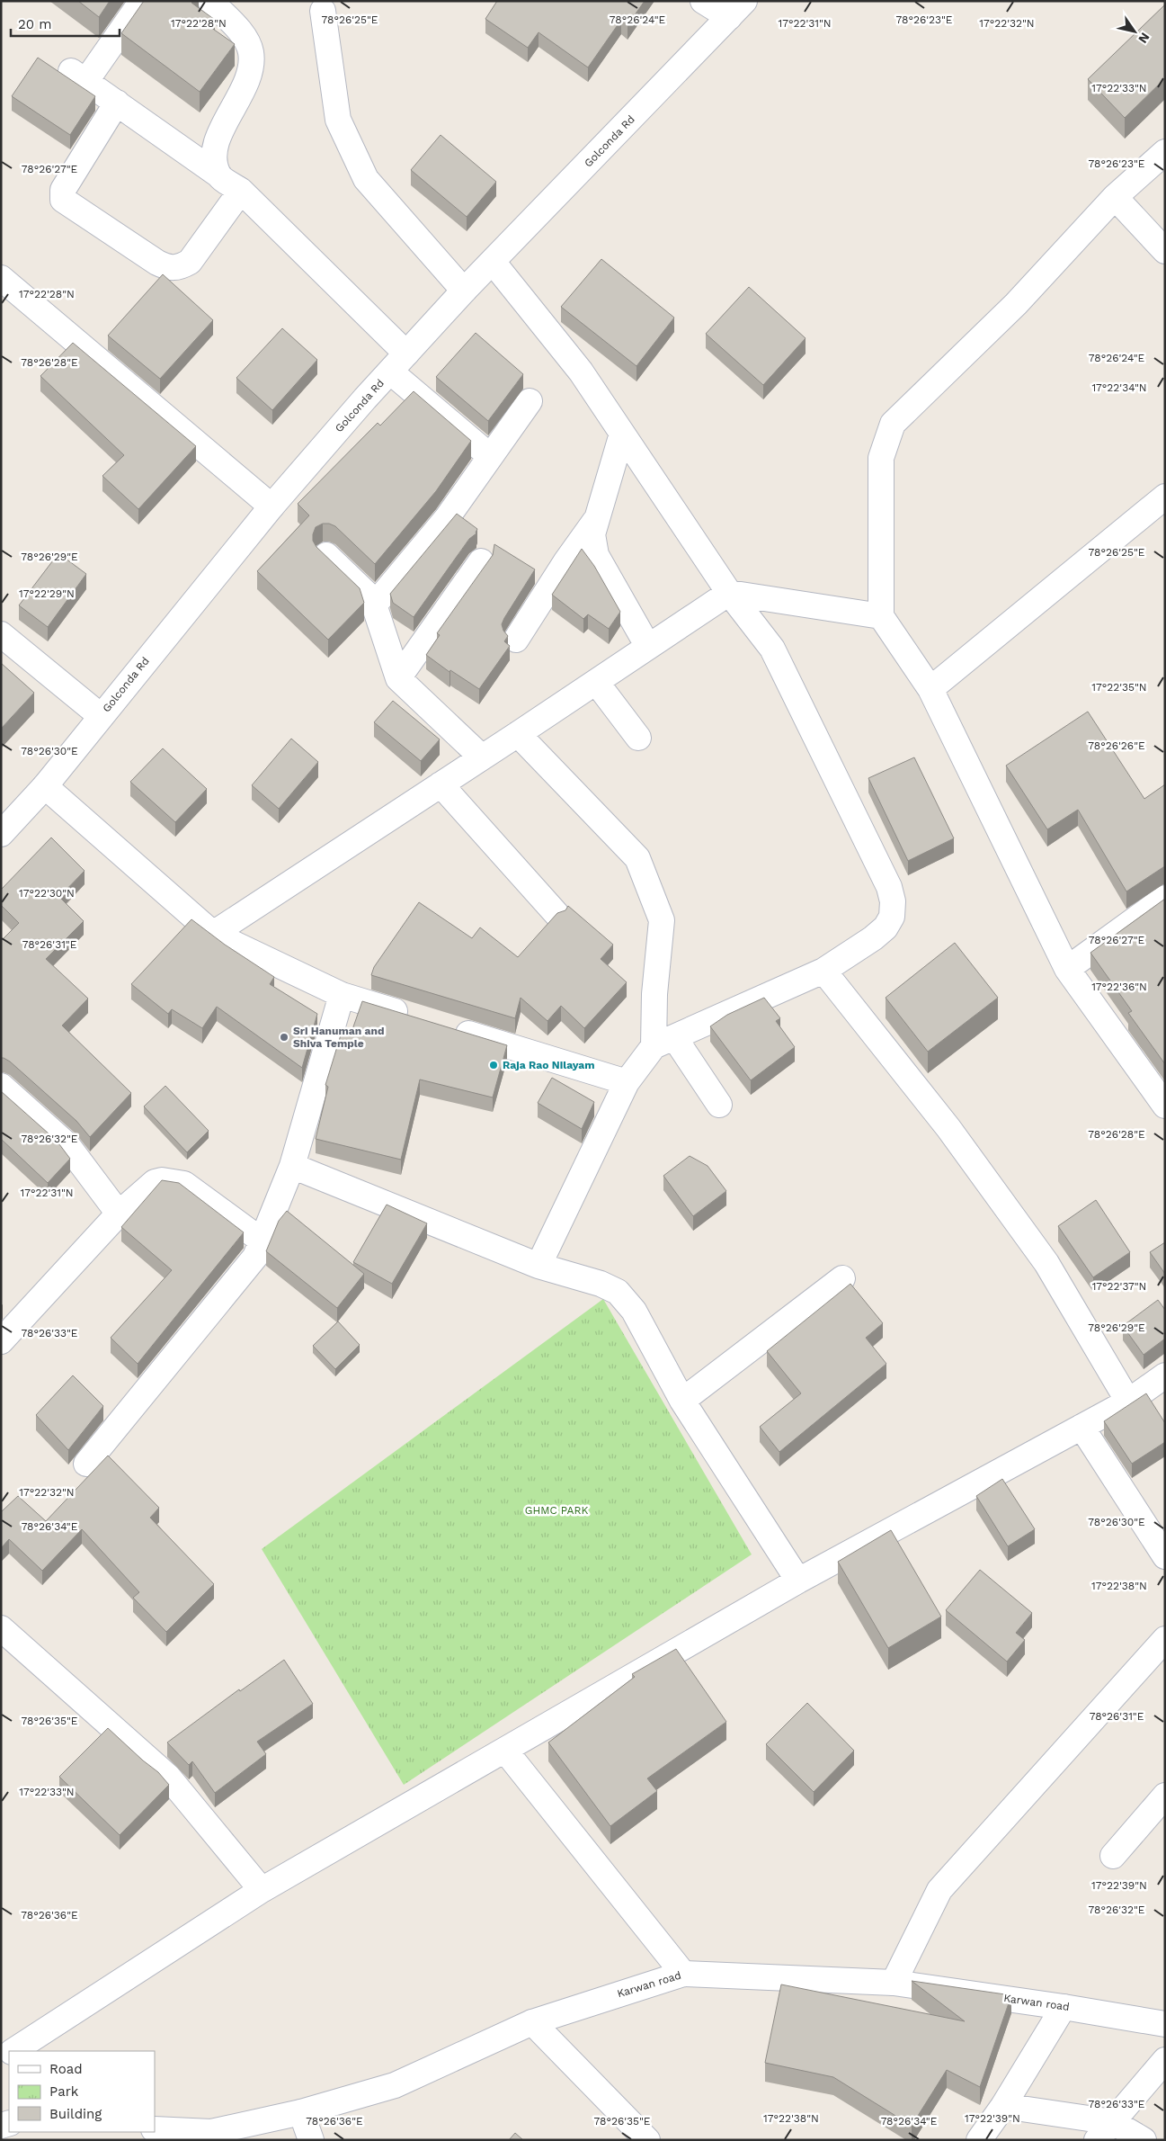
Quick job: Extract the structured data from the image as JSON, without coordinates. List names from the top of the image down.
{
  "streets": {
    "street": ["Golconda Rd", "Karwan road"]
  },
  "parks": ["GHMC PARK"],
  "places": ["Sri Hanuman and Shiva Temple", "Raja Rao Nilayam"],
  "legend": ["Road", "Park", "Building"],
  "scale_bar": "20 m",
  "north": "bottom right",
  "coordinates": [
    "78°26'25\"E",
    "78°26'24\"E",
    "78°26'23\"E",
    "17°22'28\"N",
    "17°22'31\"N",
    "17°22'32\"N",
    "17°22'33\"N",
    "78°26'27\"E",
    "78°26'28\"E",
    "17°22'34\"N",
    "78°26'29\"E",
    "17°22'29\"N",
    "17°22'35\"N",
    "78°26'26\"E",
    "78°26'30\"E",
    "17°22'30\"N",
    "78°26'31\"E",
    "17°22'36\"N",
    "78°26'32\"E",
    "17°22'37\"N",
    "78°26'33\"E",
    "78°26'34\"E",
    "17°22'38\"N",
    "78°26'35\"E",
    "17°22'39\"N",
    "78°26'36\"E"
  ]
}
